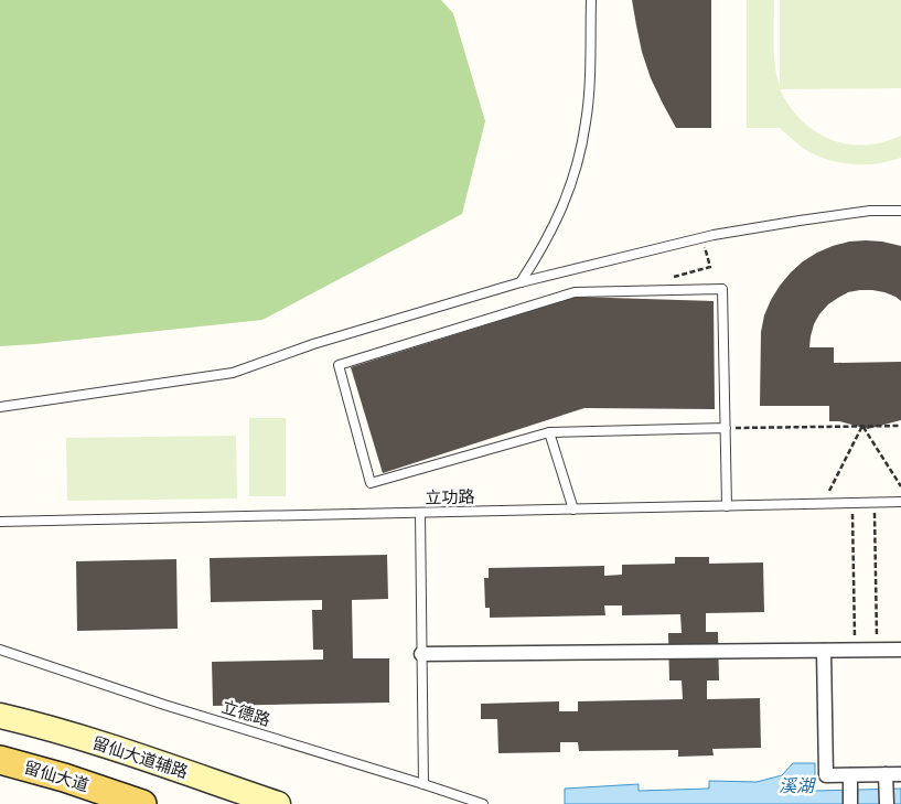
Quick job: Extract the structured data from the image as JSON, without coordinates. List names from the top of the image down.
{
  "streets": {
    "main road": ["留仙大道辅路", "留仙大道"],
    "lane": ["立功路", "立德路"]
  },
  "water": ["溪湖"]
}
